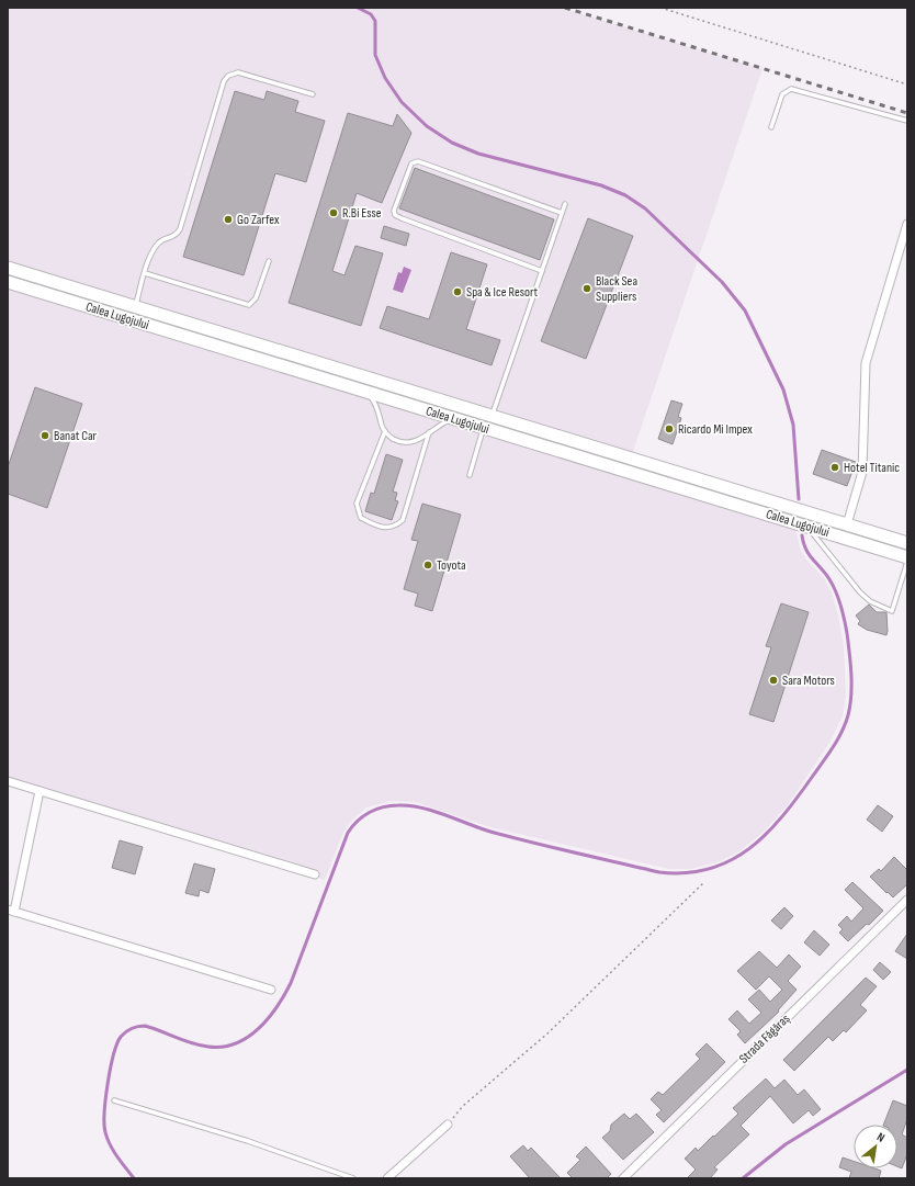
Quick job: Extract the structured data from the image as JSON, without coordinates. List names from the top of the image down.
{
  "streets": {
    "main road": ["Calea Lugojului"],
    "street": ["Strada Făgăraș"]
  },
  "places": [
    "R.Bi Esse",
    "Go Zarfex",
    "Black Sea Suppliers",
    "Spa & Ice Resort",
    "Ricardo Mi Impex",
    "Banat Car",
    "Hotel Titanic",
    "Toyota",
    "Sara Motors"
  ],
  "north": "top right"
}
